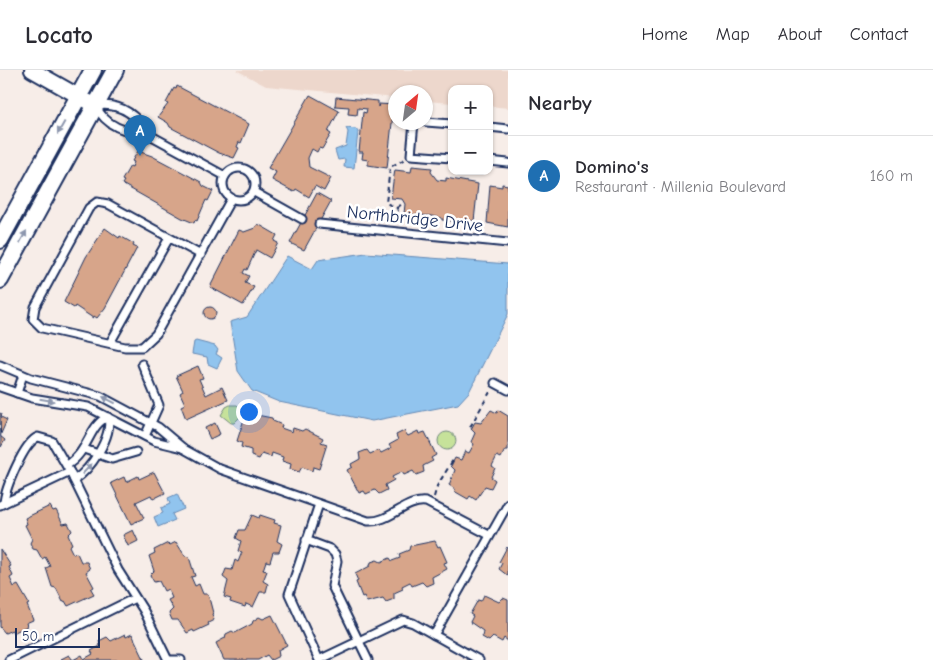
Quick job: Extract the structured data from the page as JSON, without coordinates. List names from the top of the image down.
{
  "streets": {
    "lane": ["Northbridge Drive"]
  },
  "scale_bar": "50 m",
  "north": "top right",
  "page": {
    "header": "Locato",
    "nav": [
      "Home",
      "Map",
      "About",
      "Contact"
    ],
    "heading": "Nearby",
    "map_buttons": ["+", "−"],
    "pins": "A",
    "list": [
      {
        "mark": "A",
        "name": "Domino's",
        "note": "Restaurant · Millenia Boulevard",
        "value": "160 m"
      }
    ],
    "scale": "50 m"
  }
}
